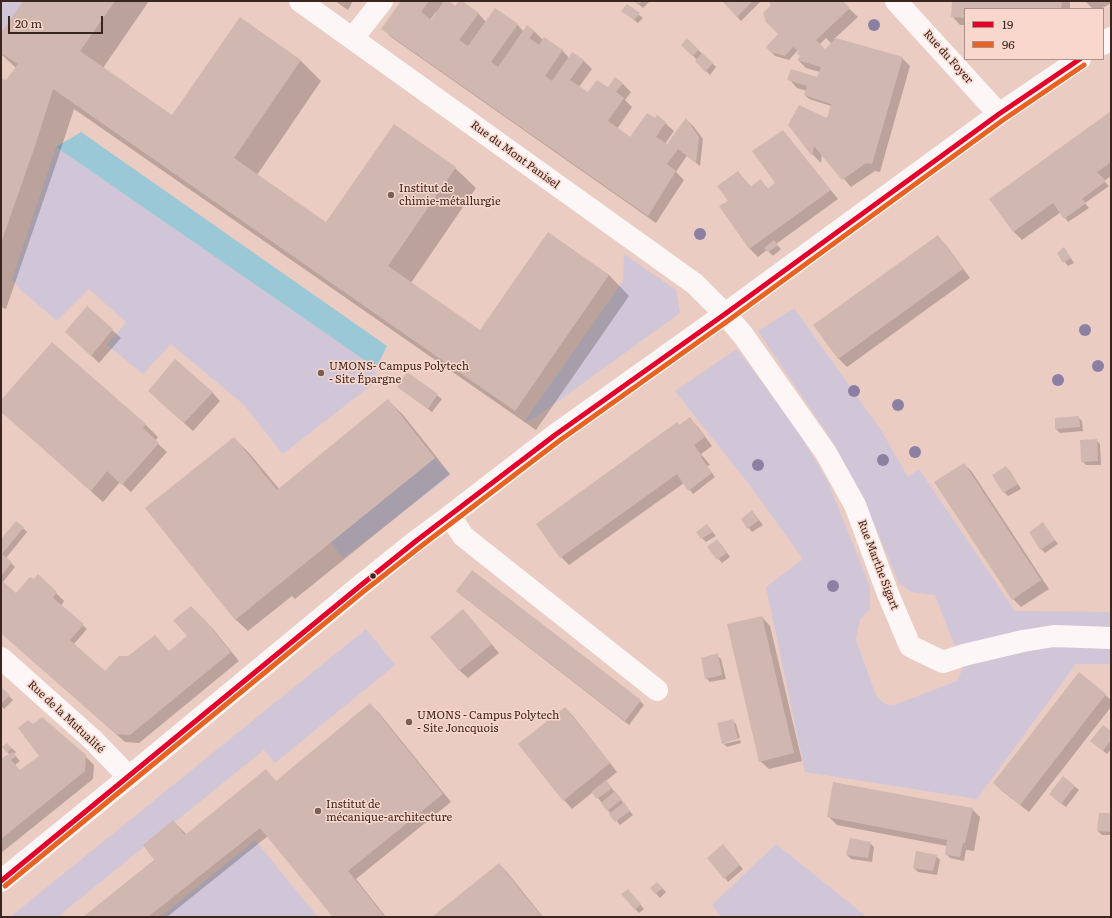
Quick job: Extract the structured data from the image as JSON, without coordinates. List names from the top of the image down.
{
  "streets": {
    "street": [
      "Rue du Foyer",
      "Rue du Mont Panisel",
      "Rue Marthe Sigart",
      "Rue de la Mutualité"
    ]
  },
  "crossings": [
    ["Rue du Mont Panisel", "Rue Marthe Sigart"]
  ],
  "places": [
    "Institut de chimie-métallurgie",
    "UMONS- Campus Polytech - Site Épargne",
    "UMONS - Campus Polytech - Site Joncquois",
    "Institut de mécanique-architecture"
  ],
  "lines": ["transit line 19", "transit line 96"],
  "legend": ["19", "96"],
  "scale_bar": "20 m"
}
